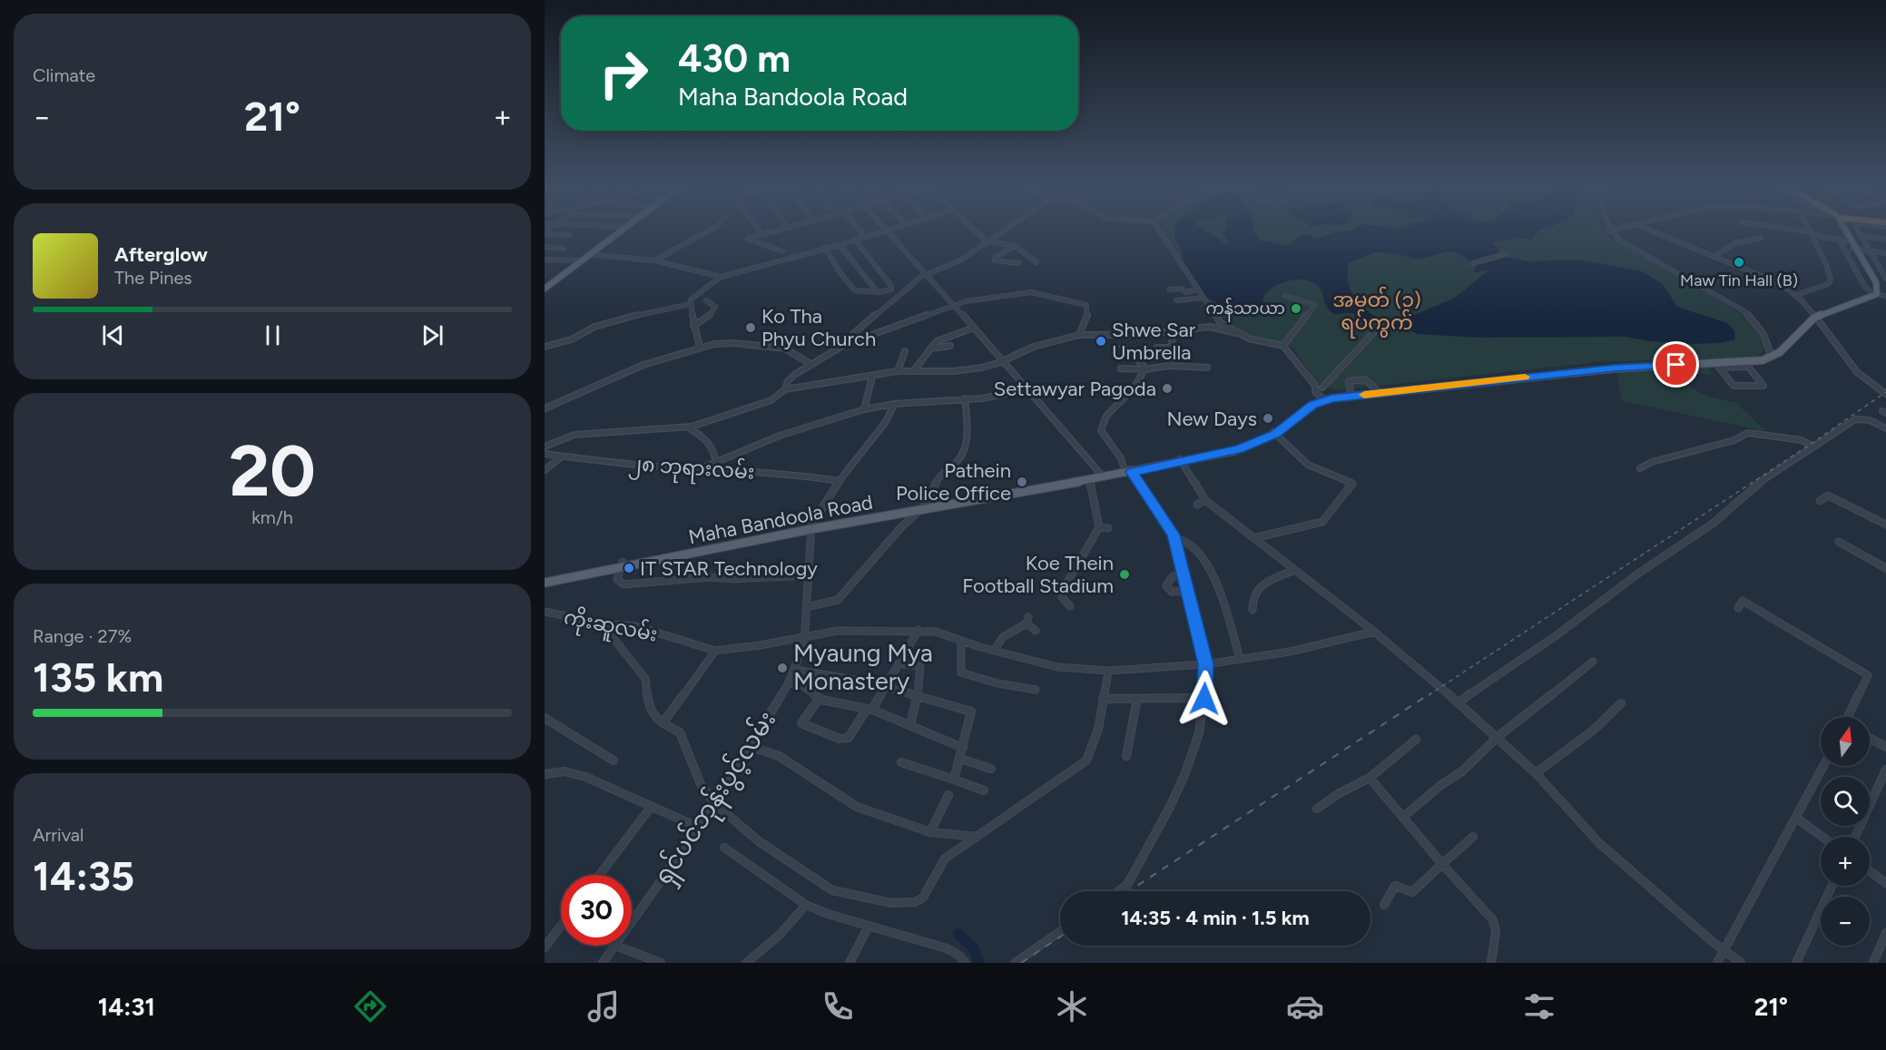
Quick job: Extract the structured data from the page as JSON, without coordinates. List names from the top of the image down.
{
  "streets": {
    "main road": ["Maha Bandoola Road"],
    "street": ["၂၈ ဘုရားလမ်း", "ကိုးဆူလမ်း", "ရှင်ပင်ဘုန်းပွင့်လမ်း"]
  },
  "crossings": [
    ["Maha Bandoola Road", "ရှင်ပင်ဘုန်းပွင့်လမ်း"],
    ["ကိုးဆူလမ်း", "ရှင်ပင်ဘုန်းပွင့်လမ်း"]
  ],
  "districts": ["အမှတ် (၃) ရပ်ကွက်"],
  "places": [
    "Maw Tin Hall (B)",
    "ကန်သာယာ",
    "Ko Tha Phyu Church",
    "Shwe Sar Umbrella",
    "Settawyar Pagoda",
    "New Days",
    "Pathein Police Office",
    "IT STAR Technology",
    "Koe Thein Football Stadium",
    "Myaung Mya Monastery"
  ],
  "north": "top",
  "page": {
    "tile": [
      "Climate",
      ["20", "km/h"],
      ["Range · 27%", "135 km"],
      ["Arrival", "14:35"]
    ],
    "turn": ["430 m", "Maha Bandoola Road"],
    "heat": ["−", "21°", "+"],
    "song": ["Afterglow", "The Pines"],
    "map_buttons": ["+", "−"],
    "limit": "30",
    "trip": "14:35 · 4 min · 1.5 km",
    "tabs": ["14:31", "21°"]
  }
}
